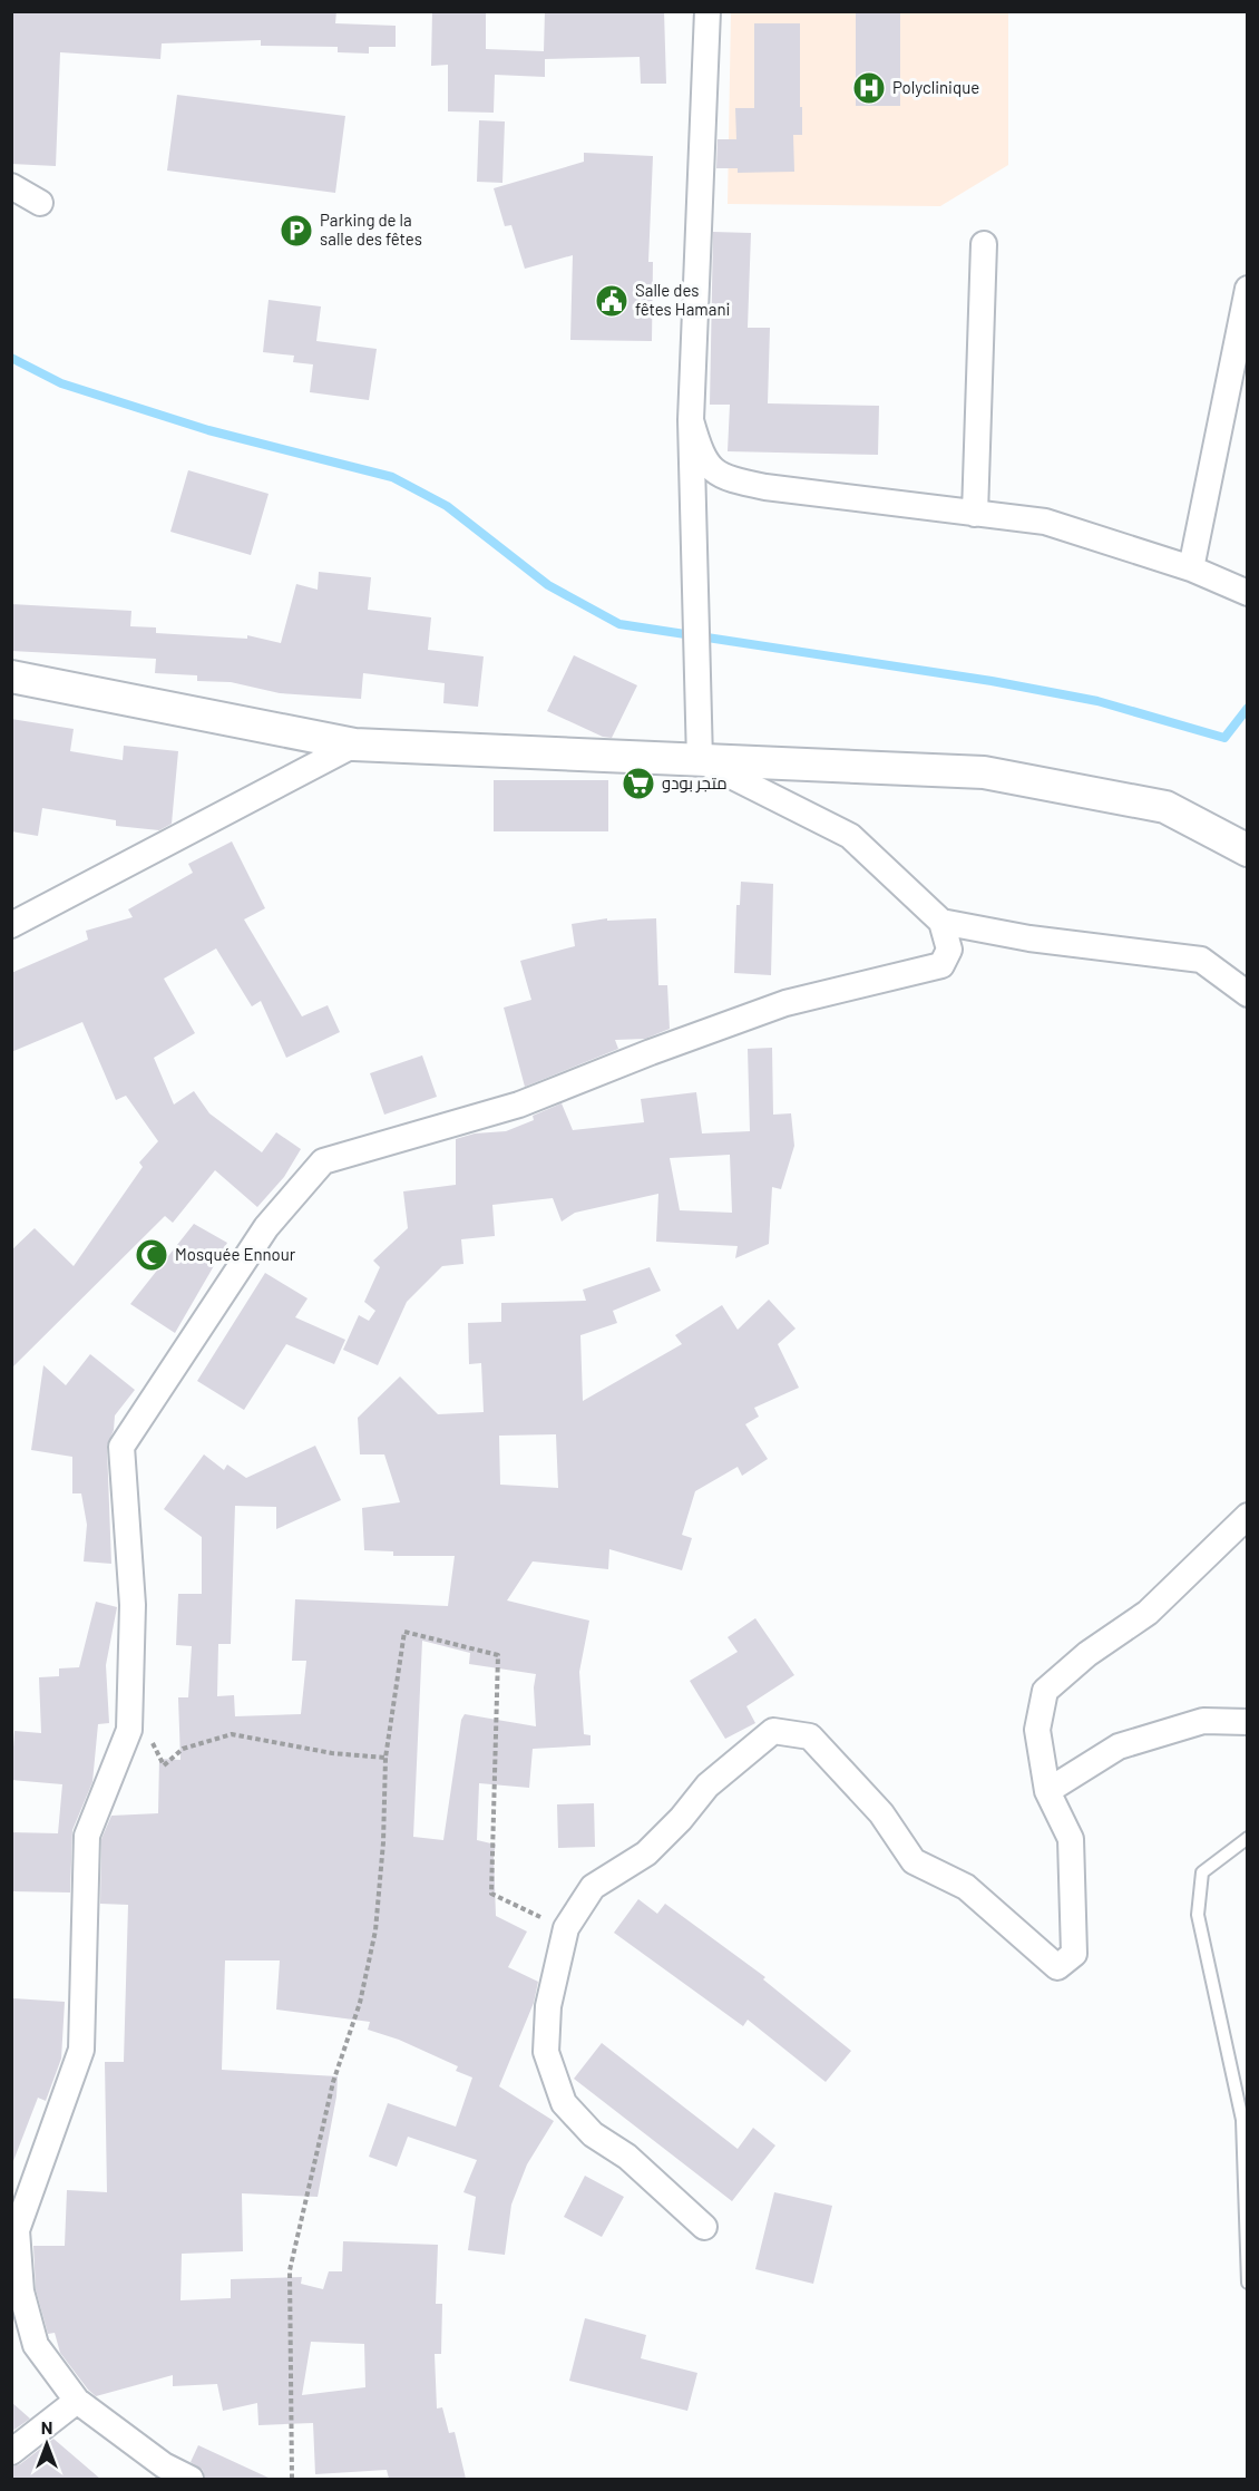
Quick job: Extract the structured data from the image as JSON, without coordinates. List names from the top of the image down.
{
  "places": {
    "hospital": ["Polyclinique"],
    "parking": ["Parking de la salle des fêtes"],
    "public building": ["Salle des fêtes Hamani"],
    "supermarket": ["متجر بودو"],
    "mosque": ["Mosquée Ennour"]
  },
  "north": "top"
}
